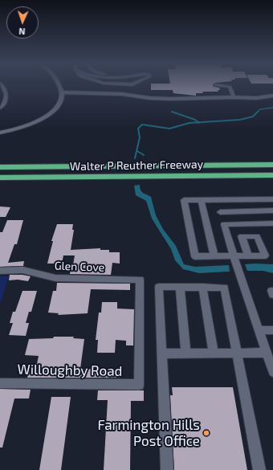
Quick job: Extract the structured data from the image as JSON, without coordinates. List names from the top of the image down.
{
  "streets": {
    "highway": ["Walter P Reuther Freeway"],
    "street": ["Glen Cove", "Willoughby Road"]
  },
  "crossings": [
    ["Glen Cove", "Willoughby Road"]
  ],
  "places": ["Farmington Hills Post Office"],
  "north": "bottom"
}
